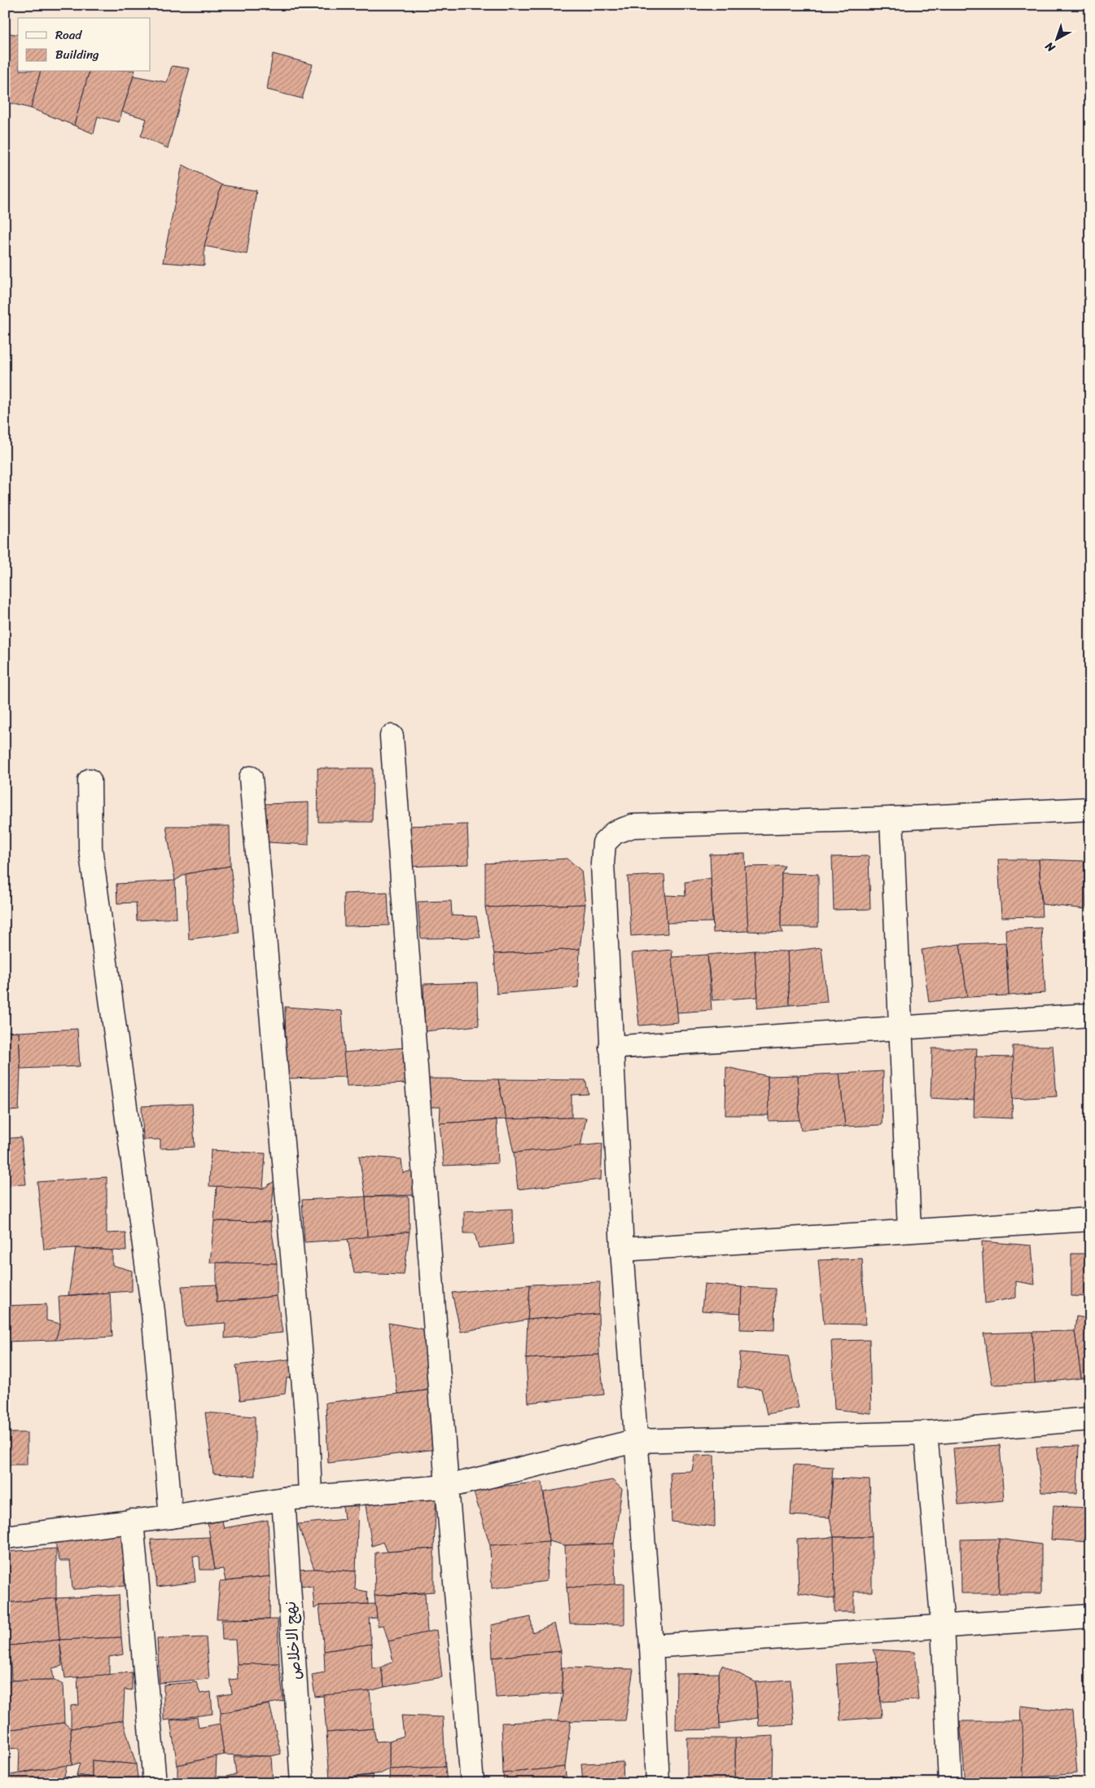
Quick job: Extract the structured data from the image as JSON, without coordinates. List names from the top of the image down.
{
  "streets": {
    "street": ["نهج الاخلاص"]
  },
  "legend": ["Road", "Building"],
  "north": "bottom left"
}
